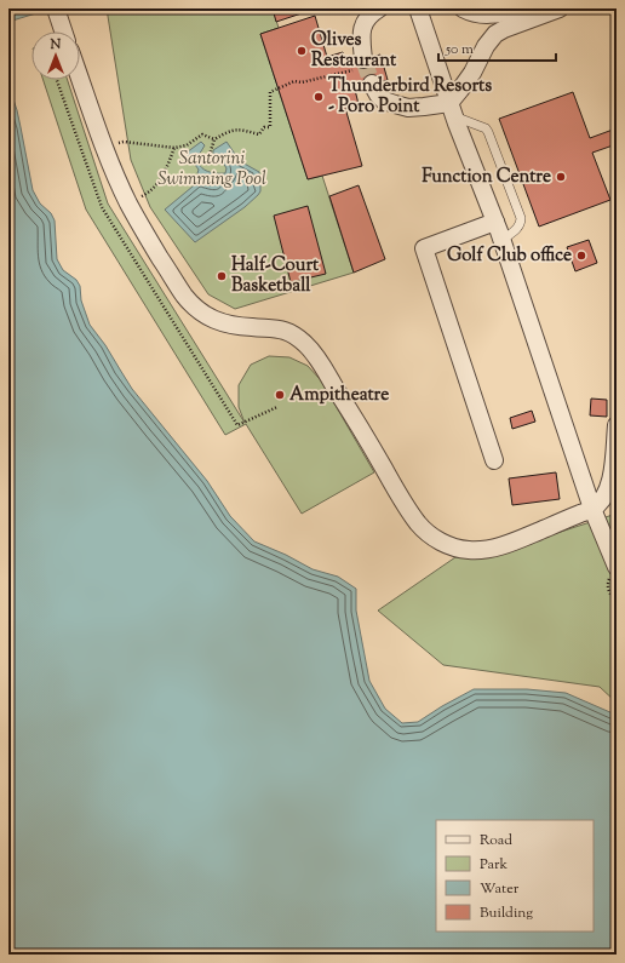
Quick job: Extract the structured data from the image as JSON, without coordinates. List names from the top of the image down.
{
  "parks": ["Santorini Swimming Pool"],
  "places": [
    "Olives Restaurant",
    "Thunderbird Resorts - Poro Point",
    "Function Centre",
    "Golf Club office",
    "Half-Court Basketball",
    "Ampitheatre"
  ],
  "legend": [
    "Road",
    "Park",
    "Water",
    "Building"
  ],
  "scale_bar": "50 m",
  "north": "top"
}
